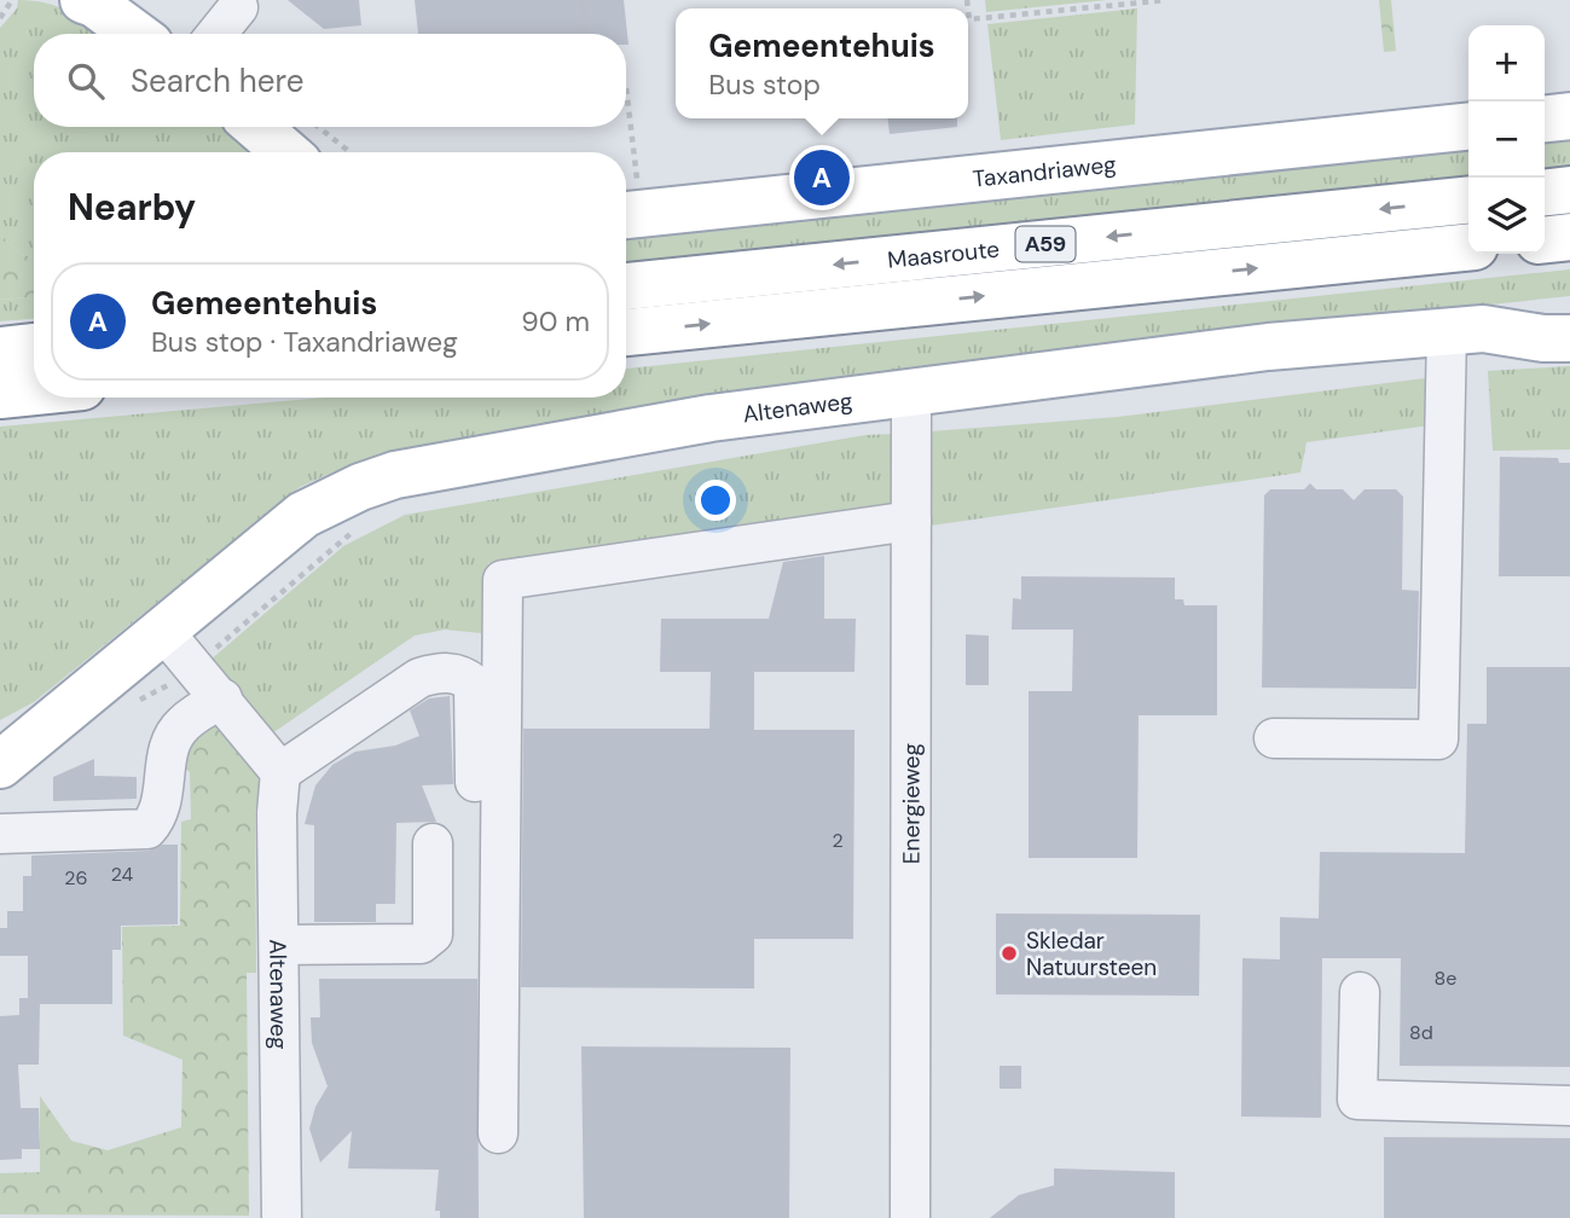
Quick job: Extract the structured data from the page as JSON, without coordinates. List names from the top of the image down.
{
  "streets": {
    "main road": [
      "Taxandriaweg",
      "A59",
      "Maasroute",
      "Altenaweg"
    ],
    "street": ["Energieweg"]
  },
  "crossings": [
    ["Altenaweg", "Energieweg"]
  ],
  "places": ["Skledar Natuursteen"],
  "house_numbers": [
    "2",
    "24",
    "26",
    "8e",
    "8d"
  ],
  "page": {
    "popup": ["Gemeentehuis", "Bus stop"],
    "map_buttons": ["+", "−"],
    "search": "Search here",
    "pins": "A",
    "heading": "Nearby",
    "list": [
      {
        "mark": "A",
        "name": "Gemeentehuis",
        "note": "Bus stop · Taxandriaweg",
        "value": "90 m"
      }
    ]
  }
}
